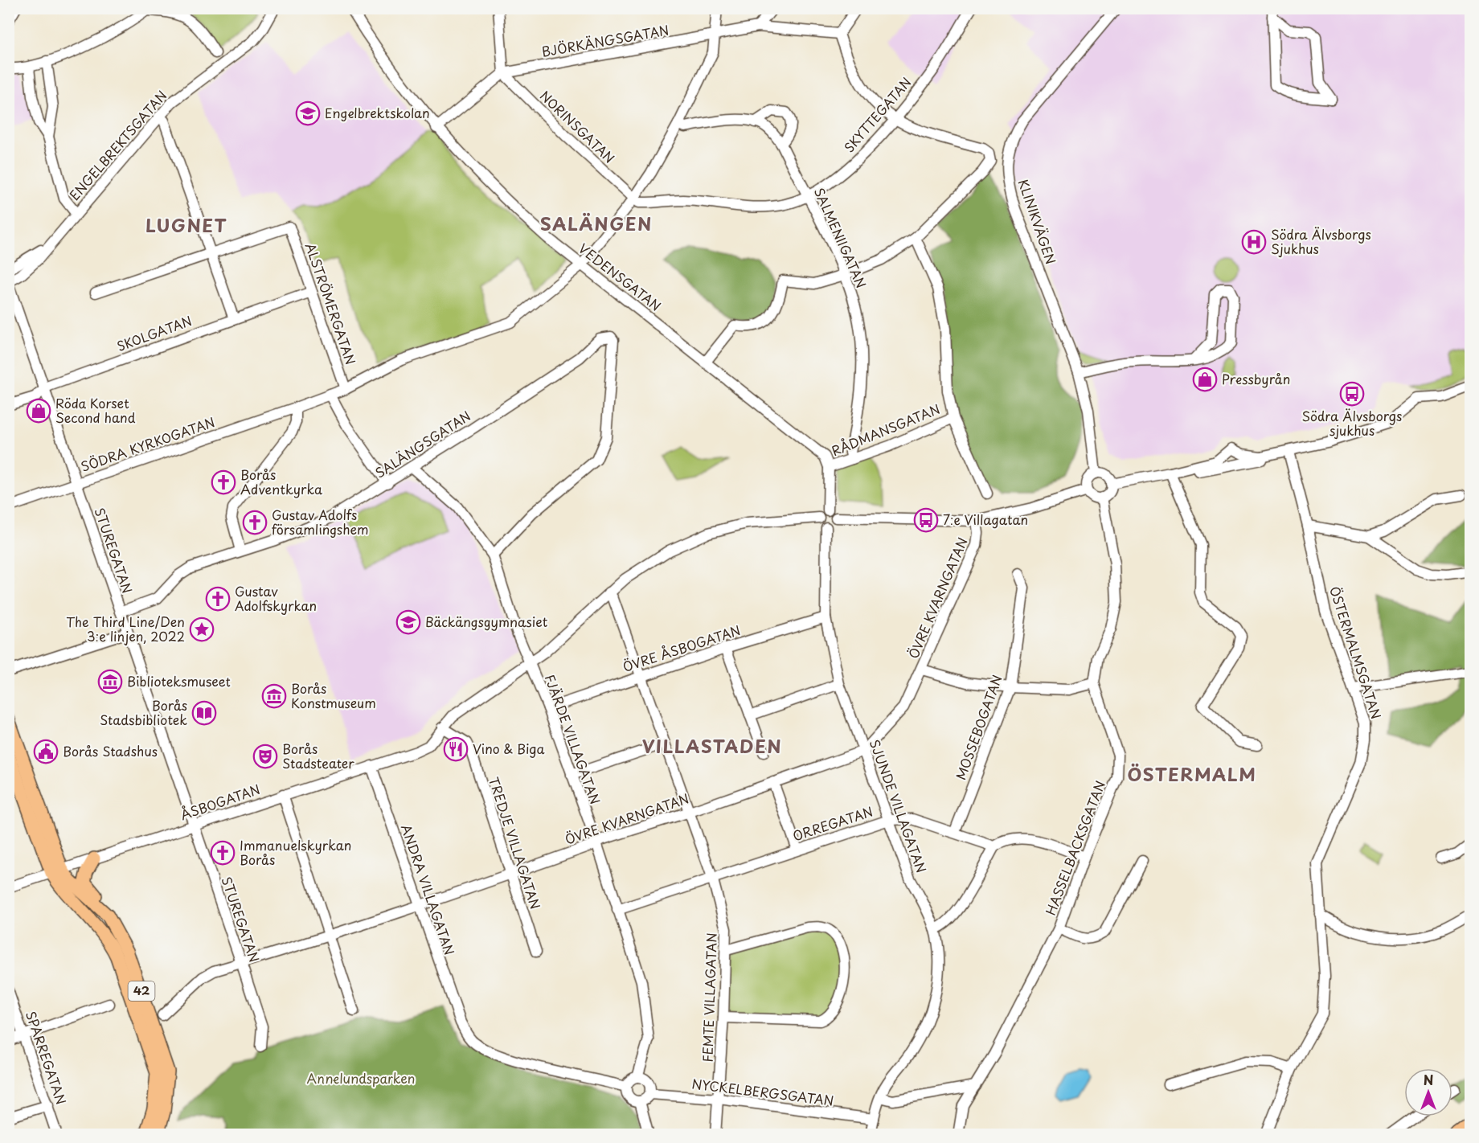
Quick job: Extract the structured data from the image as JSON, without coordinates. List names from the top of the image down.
{
  "streets": {
    "main road": ["42"],
    "street": [
      "BJÖRKÄNGSGATAN",
      "SKYTTEGATAN",
      "NORINSGATAN",
      "ENGELBREKTSGATAN",
      "KLINIKVÄGEN",
      "SALMENIIGATAN",
      "VEDENSGATAN",
      "ALSTRÖMERGATAN",
      "SKOLGATAN",
      "RÅDMANSGATAN",
      "SÖDRA KYRKOGATAN",
      "SALÄNGSGATAN",
      "STUREGATAN",
      "ÖVRE KVARNGATAN",
      "ÖVRE ÅSBOGATAN",
      "ÖSTERMALMSGATAN",
      "MOSSEBOGATAN",
      "FJÄRDE VILLAGATAN",
      "ÅSBOGATAN",
      "SJUNDE VILLAGATAN",
      "ORREGATAN",
      "TREDJE VILLAGATAN",
      "HASSELBACKSGATAN",
      "ANDRA VILLAGATAN",
      "FEMTE VILLAGATAN",
      "SPARREGATAN",
      "NYCKELBERGSGATAN"
    ]
  },
  "crossings": [
    ["BJÖRKÄNGSGATAN", "NORINSGATAN"],
    ["BJÖRKÄNGSGATAN", "SÖDRA KYRKOGATAN"],
    ["SKYTTEGATAN", "NORINSGATAN"],
    ["SKYTTEGATAN", "SALMENIIGATAN"],
    ["SKYTTEGATAN", "SÖDRA KYRKOGATAN"],
    ["NORINSGATAN", "SÖDRA KYRKOGATAN"],
    ["ENGELBREKTSGATAN", "STUREGATAN"],
    ["KLINIKVÄGEN", "HASSELBACKSGATAN"],
    ["SALMENIIGATAN", "RÅDMANSGATAN"],
    ["SALMENIIGATAN", "SÖDRA KYRKOGATAN"],
    ["VEDENSGATAN", "RÅDMANSGATAN"],
    ["VEDENSGATAN", "SÖDRA KYRKOGATAN"],
    ["ALSTRÖMERGATAN", "SKOLGATAN"],
    ["ALSTRÖMERGATAN", "SÖDRA KYRKOGATAN"],
    ["SKOLGATAN", "STUREGATAN"],
    ["SÖDRA KYRKOGATAN", "STUREGATAN"],
    ["SALÄNGSGATAN", "STUREGATAN"],
    ["SALÄNGSGATAN", "FJÄRDE VILLAGATAN"],
    ["STUREGATAN", "ÖVRE KVARNGATAN"],
    ["STUREGATAN", "ÅSBOGATAN"],
    ["ÖVRE KVARNGATAN", "FJÄRDE VILLAGATAN"],
    ["ÖVRE KVARNGATAN", "SJUNDE VILLAGATAN"],
    ["ÖVRE KVARNGATAN", "TREDJE VILLAGATAN"],
    ["ÖVRE KVARNGATAN", "ANDRA VILLAGATAN"],
    ["ÖVRE KVARNGATAN", "FEMTE VILLAGATAN"],
    ["ÖVRE ÅSBOGATAN", "FJÄRDE VILLAGATAN"],
    ["ÖVRE ÅSBOGATAN", "SJUNDE VILLAGATAN"],
    ["ÖVRE ÅSBOGATAN", "FEMTE VILLAGATAN"],
    ["MOSSEBOGATAN", "ORREGATAN"],
    ["FJÄRDE VILLAGATAN", "ÅSBOGATAN"],
    ["FJÄRDE VILLAGATAN", "ORREGATAN"],
    ["FJÄRDE VILLAGATAN", "ANDRA VILLAGATAN"],
    ["FJÄRDE VILLAGATAN", "NYCKELBERGSGATAN"],
    ["ÅSBOGATAN", "SJUNDE VILLAGATAN"],
    ["ÅSBOGATAN", "TREDJE VILLAGATAN"],
    ["ÅSBOGATAN", "ANDRA VILLAGATAN"],
    ["ÅSBOGATAN", "42"],
    ["ÅSBOGATAN", "FEMTE VILLAGATAN"],
    ["SJUNDE VILLAGATAN", "ORREGATAN"],
    ["SJUNDE VILLAGATAN", "NYCKELBERGSGATAN"],
    ["ORREGATAN", "FEMTE VILLAGATAN"],
    ["ANDRA VILLAGATAN", "NYCKELBERGSGATAN"],
    ["FEMTE VILLAGATAN", "NYCKELBERGSGATAN"]
  ],
  "districts": [
    "SALÄNGEN",
    "LUGNET",
    "VILLASTADEN",
    "ÖSTERMALM"
  ],
  "parks": ["Annelundsparken"],
  "places": {
    "school or university": ["Engelbrektskolan", "Bäckängsgymnasiet"],
    "hospital": ["Södra Älvsborgs Sjukhus"],
    "shop": ["Pressbyrån", "Röda Korset Second hand"],
    "bus stop": ["Södra Älvsborgs sjukhus", "7:e Villagatan"],
    "church": [
      "Borås Adventkyrka",
      "Gustav Adolfs församlingshem",
      "Gustav Adolfskyrkan",
      "Immanuelskyrkan Borås"
    ],
    "place": ["The Third Line/Den 3:e linjen, 2022"],
    "museum": ["Biblioteksmuseet", "Borås Konstmuseum"],
    "library": ["Borås Stadsbibliotek"],
    "restaurant": ["Vino & Biga"],
    "public building": ["Borås Stadshus"],
    "theatre": ["Borås Stadsteater"]
  },
  "north": "top"
}
